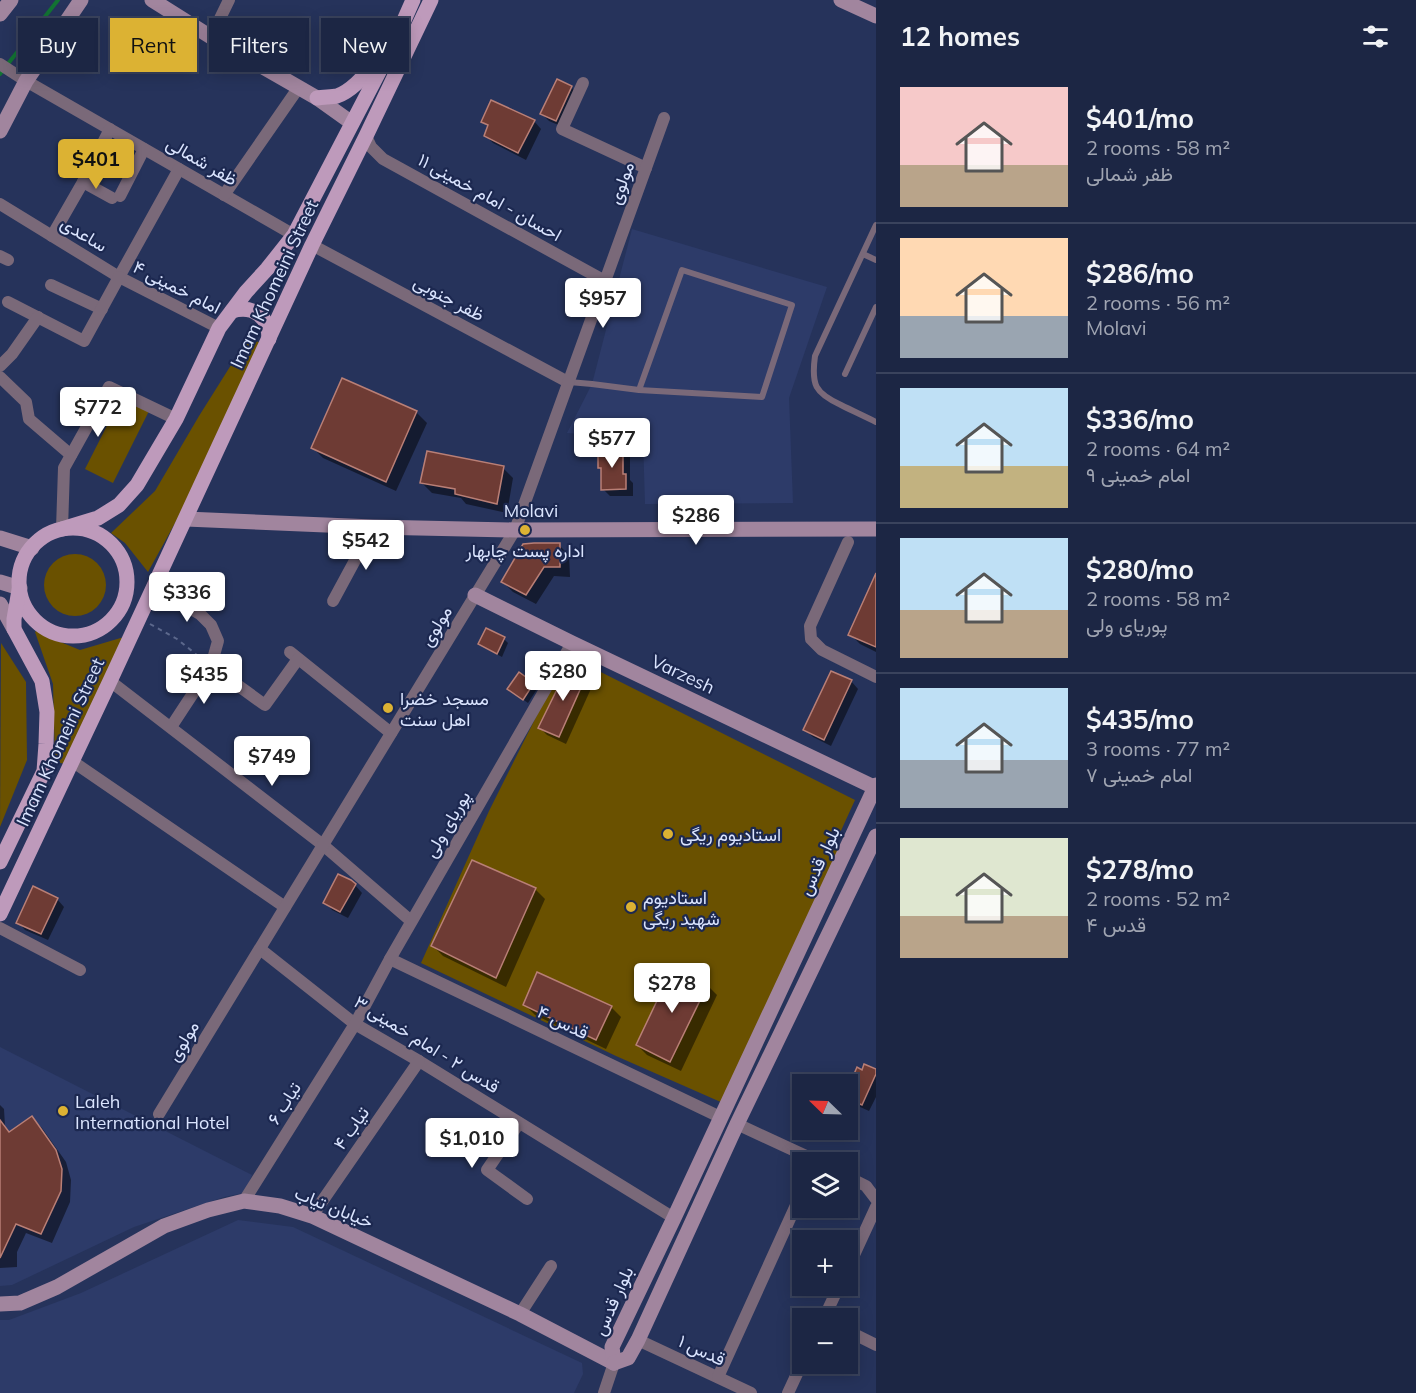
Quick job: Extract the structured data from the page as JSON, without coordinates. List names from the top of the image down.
{
  "streets": {
    "main road": [
      "Imam Khomeini Street",
      "Molavi",
      "Varzesh",
      "بلوار قدس",
      "خیابان تیاب"
    ],
    "street": [
      "ظفر شمالی",
      "مولوی",
      "احسان - امام خمینی ۱۱",
      "ساعدی",
      "امام خمینی ۴",
      "ظفر جنوبی",
      "پوریای ولی",
      "قدس ۴",
      "قدس ۲ - امام خمینی ۳",
      "تیاب ۶",
      "تیاب ۴",
      "قدس ۱"
    ]
  },
  "crossings": [
    ["ظفر شمالی", "Imam Khomeini Street"],
    ["مولوی", "احسان - امام خمینی ۱۱"],
    ["مولوی", "ظفر جنوبی"],
    ["مولوی", "Molavi"],
    ["مولوی", "Varzesh"],
    ["مولوی", "قدس ۲ - امام خمینی ۳"],
    ["احسان - امام خمینی ۱۱", "Imam Khomeini Street"],
    ["ساعدی", "امام خمینی ۴"],
    ["Imam Khomeini Street", "امام خمینی ۴"],
    ["Imam Khomeini Street", "ظفر جنوبی"],
    ["Imam Khomeini Street", "Molavi"],
    ["Varzesh", "پوریای ولی"],
    ["Varzesh", "بلوار قدس"],
    ["پوریای ولی", "قدس ۴"],
    ["پوریای ولی", "قدس ۲ - امام خمینی ۳"],
    ["پوریای ولی", "تیاب ۶"],
    ["بلوار قدس", "قدس ۴"],
    ["بلوار قدس", "قدس ۲ - امام خمینی ۳"],
    ["بلوار قدس", "خیابان تیاب"],
    ["بلوار قدس", "قدس ۱"],
    ["قدس ۲ - امام خمینی ۳", "تیاب ۶"],
    ["قدس ۲ - امام خمینی ۳", "تیاب ۴"],
    ["تیاب ۶", "خیابان تیاب"],
    ["تیاب ۴", "خیابان تیاب"]
  ],
  "places": [
    "اداره پست چابهار",
    "مسجد خضرا اهل سنت",
    "استادیوم ریگی",
    "استادیوم شهید ریگی",
    "Laleh International Hotel"
  ],
  "north": "top left",
  "page": {
    "heading": "12 homes",
    "chip": [
      "Buy",
      "Rent",
      "Filters",
      "New"
    ],
    "list": [
      {
        "name": "$401/mo",
        "note": "2 rooms · 58 m² · ظفر شمالی"
      },
      {
        "name": "$286/mo",
        "note": "2 rooms · 56 m² · Molavi"
      },
      {
        "name": "$336/mo",
        "note": "2 rooms · 64 m² · امام خمینی ۹"
      },
      {
        "name": "$280/mo",
        "note": "2 rooms · 58 m² · پوریای ولی"
      },
      {
        "name": "$435/mo",
        "note": "3 rooms · 77 m² · امام خمینی ۷"
      },
      {
        "name": "$278/mo",
        "note": "2 rooms · 52 m² · قدس ۴"
      }
    ],
    "price": [
      "$401",
      "$957",
      "$772",
      "$577",
      "$286",
      "$542",
      "$336",
      "$280",
      "$435",
      "$749",
      "$278",
      "$1,010"
    ],
    "map_buttons": ["+", "−"]
  }
}
